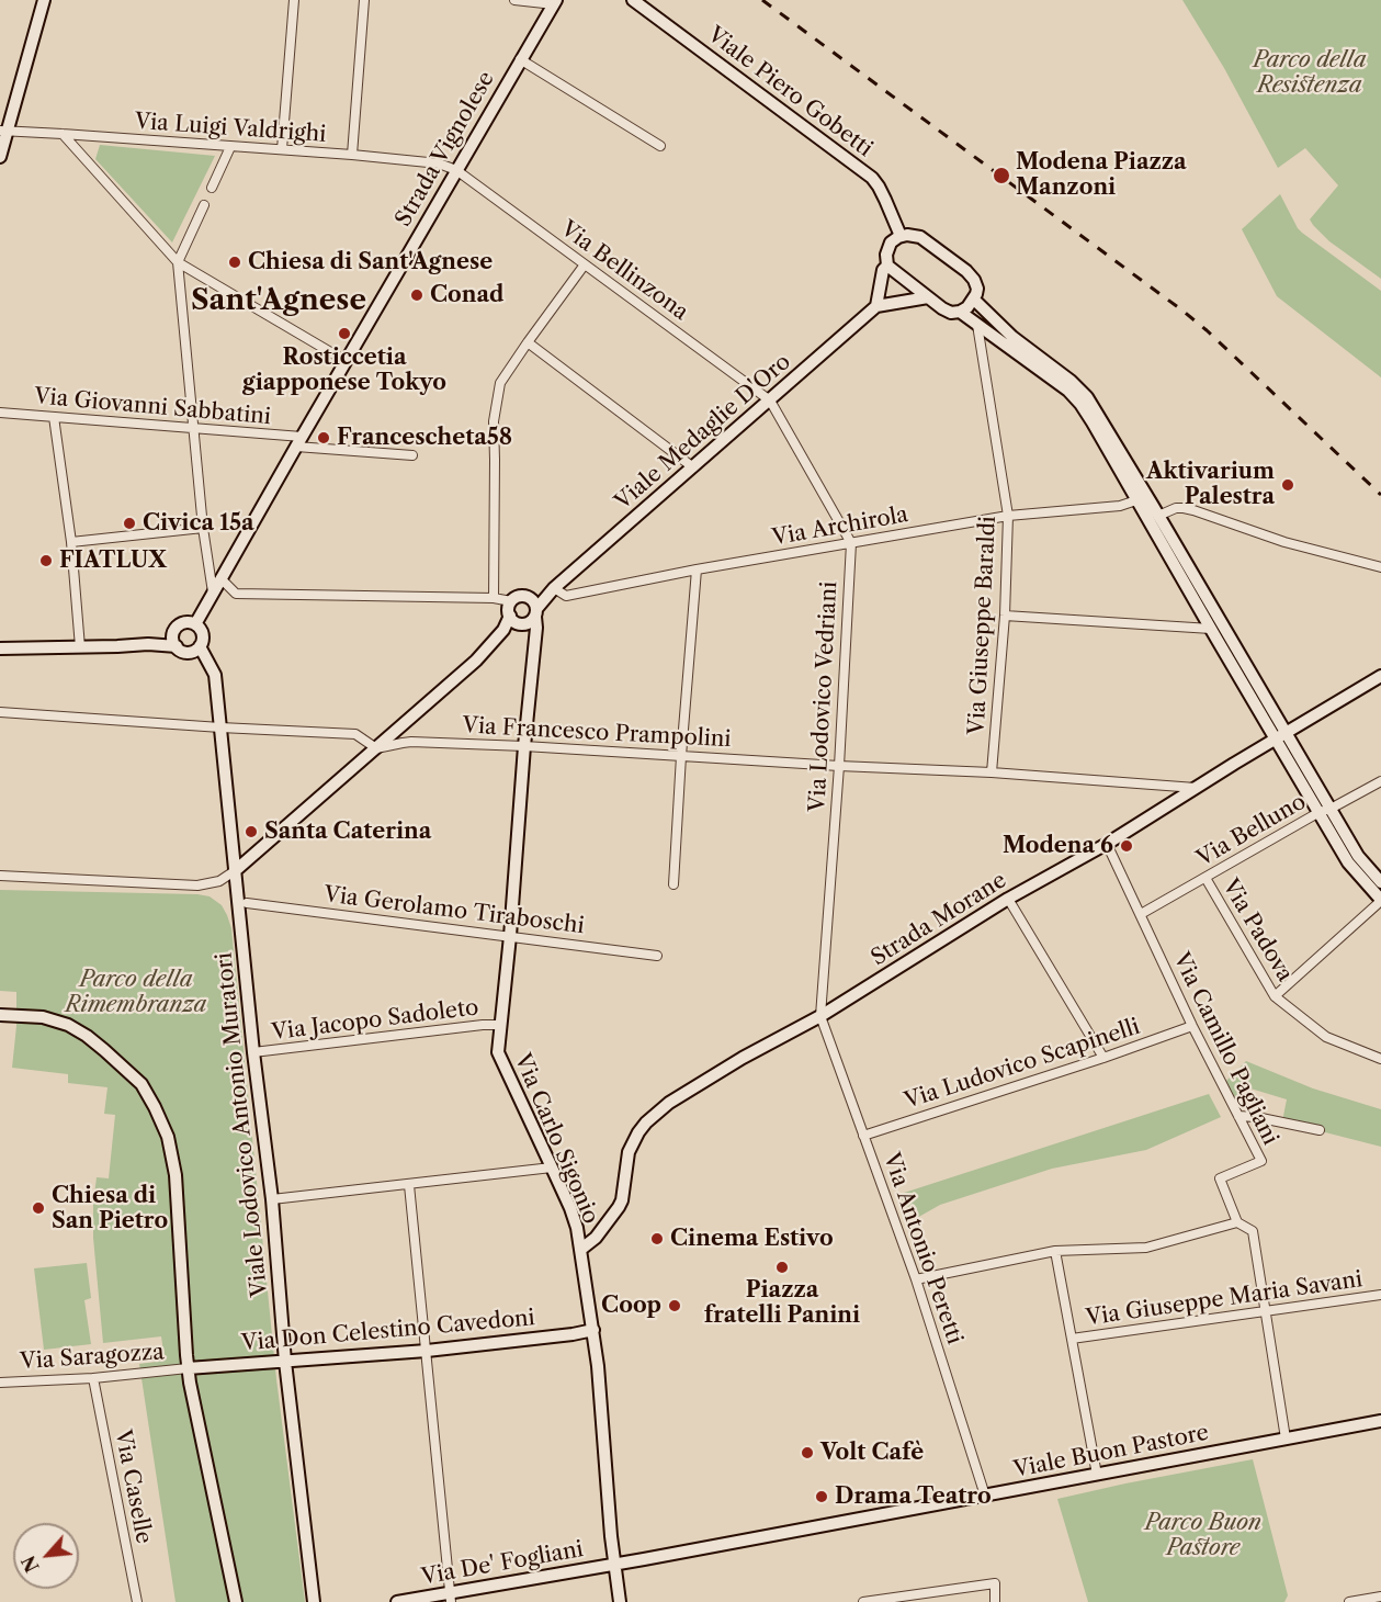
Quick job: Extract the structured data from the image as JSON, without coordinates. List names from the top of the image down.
{
  "streets": {
    "street": [
      "Viale Piero Gobetti",
      "Via Luigi Valdrighi",
      "Strada Vignolese",
      "Via Bellinzona",
      "Via Giovanni Sabbatini",
      "Viale Medaglie D'Oro",
      "Via Archirola",
      "Via Giuseppe Baraldi",
      "Via Lodovico Vedriani",
      "Via Francesco Prampolini",
      "Via Belluno",
      "Via Gerolamo Tiraboschi",
      "Strada Morane",
      "Via Padova",
      "Via Jacopo Sadoleto",
      "Via Camillo Pagliani",
      "Via Ludovico Scapinelli",
      "Viale Lodovico Antonio Muratori",
      "Via Carlo Sigonio",
      "Via Antonio Peretti",
      "Via Giuseppe Maria Savani",
      "Via Don Celestino Cavedoni",
      "Via Saragozza",
      "Viale Buon Pastore",
      "Via Caselle",
      "Via De' Fogliani"
    ]
  },
  "crossings": [
    ["Via Luigi Valdrighi", "Strada Vignolese"],
    ["Via Luigi Valdrighi", "Via Bellinzona"],
    ["Strada Vignolese", "Via Bellinzona"],
    ["Strada Vignolese", "Via Giovanni Sabbatini"],
    ["Via Bellinzona", "Viale Medaglie D'Oro"],
    ["Viale Medaglie D'Oro", "Via Archirola"],
    ["Viale Medaglie D'Oro", "Via Carlo Sigonio"],
    ["Via Archirola", "Via Giuseppe Baraldi"],
    ["Via Archirola", "Via Lodovico Vedriani"],
    ["Via Giuseppe Baraldi", "Via Francesco Prampolini"],
    ["Via Lodovico Vedriani", "Via Francesco Prampolini"],
    ["Via Lodovico Vedriani", "Strada Morane"],
    ["Via Lodovico Vedriani", "Via Antonio Peretti"],
    ["Via Francesco Prampolini", "Strada Morane"],
    ["Via Francesco Prampolini", "Via Carlo Sigonio"],
    ["Via Belluno", "Via Padova"],
    ["Via Belluno", "Via Camillo Pagliani"],
    ["Via Gerolamo Tiraboschi", "Via Carlo Sigonio"],
    ["Strada Morane", "Via Camillo Pagliani"],
    ["Strada Morane", "Via Carlo Sigonio"],
    ["Strada Morane", "Via Antonio Peretti"],
    ["Via Jacopo Sadoleto", "Viale Lodovico Antonio Muratori"],
    ["Via Jacopo Sadoleto", "Via Carlo Sigonio"],
    ["Via Camillo Pagliani", "Via Ludovico Scapinelli"],
    ["Via Camillo Pagliani", "Via Giuseppe Maria Savani"],
    ["Via Camillo Pagliani", "Viale Buon Pastore"],
    ["Via Ludovico Scapinelli", "Via Antonio Peretti"],
    ["Viale Lodovico Antonio Muratori", "Via Don Celestino Cavedoni"],
    ["Via Carlo Sigonio", "Via Don Celestino Cavedoni"],
    ["Via Carlo Sigonio", "Viale Buon Pastore"],
    ["Via Carlo Sigonio", "Via De' Fogliani"],
    ["Via Antonio Peretti", "Viale Buon Pastore"],
    ["Via Don Celestino Cavedoni", "Via Saragozza"],
    ["Via Saragozza", "Via Caselle"],
    ["Viale Buon Pastore", "Via De' Fogliani"]
  ],
  "districts": ["Sant'Agnese"],
  "parks": ["Parco della Resistenza", "Parco della Rimembranza", "Parco Buon Pastore"],
  "places": [
    "Modena Piazza Manzoni",
    "Chiesa di Sant'Agnese",
    "Conad",
    "Rosticcetia giapponese Tokyo",
    "Francescheta58",
    "Aktivarium Palestra",
    "Civica 15a",
    "FIATLUX",
    "Santa Caterina",
    "Modena 6",
    "Chiesa di San Pietro",
    "Cinema Estivo",
    "Piazza fratelli Panini",
    "Coop",
    "Volt Cafè",
    "Drama Teatro"
  ],
  "north": "bottom left"
}
